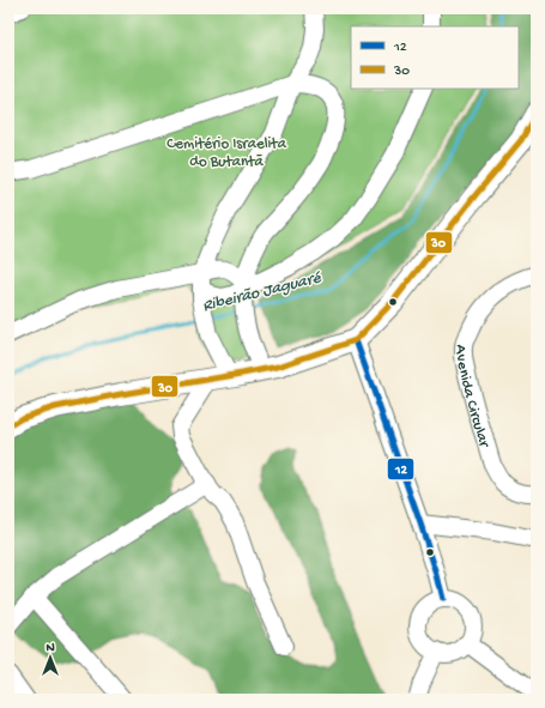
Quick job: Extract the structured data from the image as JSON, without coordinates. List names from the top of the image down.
{
  "streets": {
    "street": ["Avenida Circular"]
  },
  "water": ["Ribeirão Jaguaré"],
  "parks": ["Cemitério Israelita do Butantã"],
  "lines": ["transit line 30", "transit line 12"],
  "legend": ["12", "30"],
  "north": "top"
}
